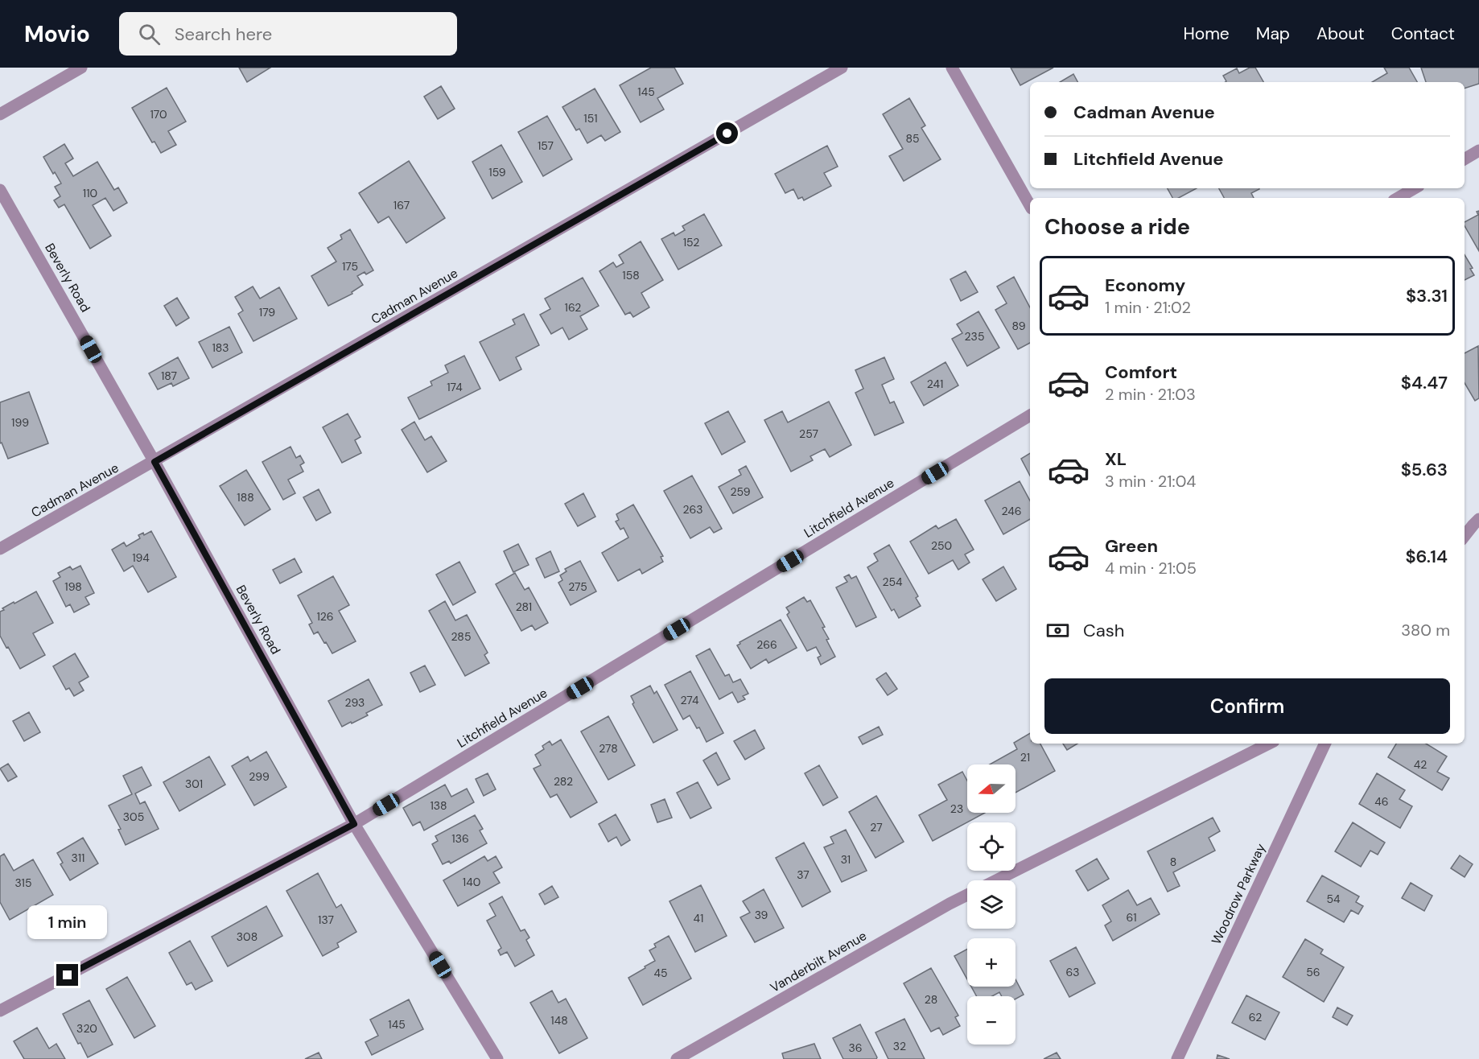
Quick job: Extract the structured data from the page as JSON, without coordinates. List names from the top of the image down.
{
  "streets": {
    "street": [
      "Beverly Road",
      "Cadman Avenue",
      "Litchfield Avenue",
      "Woodrow Parkway",
      "Vanderbilt Avenue"
    ]
  },
  "crossings": [
    ["Beverly Road", "Cadman Avenue"],
    ["Beverly Road", "Litchfield Avenue"]
  ],
  "house_numbers": [
    "145",
    "170",
    "151",
    "85",
    "157",
    "159",
    "110",
    "167",
    "152",
    "175",
    "158",
    "162",
    "179",
    "89",
    "235",
    "183",
    "187",
    "241",
    "174",
    "199",
    "257",
    "259",
    "188",
    "263",
    "246",
    "250",
    "194",
    "254",
    "198",
    "275",
    "281",
    "126",
    "285",
    "266",
    "274",
    "293",
    "278",
    "21",
    "42",
    "299",
    "282",
    "301",
    "46",
    "138",
    "23",
    "305",
    "27",
    "136",
    "311",
    "31",
    "8",
    "37",
    "140",
    "315",
    "54",
    "39",
    "61",
    "41",
    "137",
    "308",
    "63",
    "56",
    "45",
    "28",
    "62",
    "148",
    "145",
    "320",
    "32",
    "36"
  ],
  "north": "left",
  "page": {
    "header": "Movio",
    "search": "Search here",
    "nav": [
      "Home",
      "Map",
      "About",
      "Contact"
    ],
    "banner": ["Cadman Avenue", "Litchfield Avenue"],
    "heading": "Choose a ride",
    "list": [
      {
        "name": "Economy",
        "note": "1 min · 21:02",
        "value": "$3.31"
      },
      {
        "name": "Comfort",
        "note": "2 min · 21:03",
        "value": "$4.47"
      },
      {
        "name": "XL",
        "note": "3 min · 21:04",
        "value": "$5.63"
      },
      {
        "name": "Green",
        "note": "4 min · 21:05",
        "value": "$6.14"
      }
    ],
    "pay": ["Cash", "380 m"],
    "buttons": "Confirm",
    "map_buttons": ["+", "−"],
    "bubble": "1 min"
  }
}
